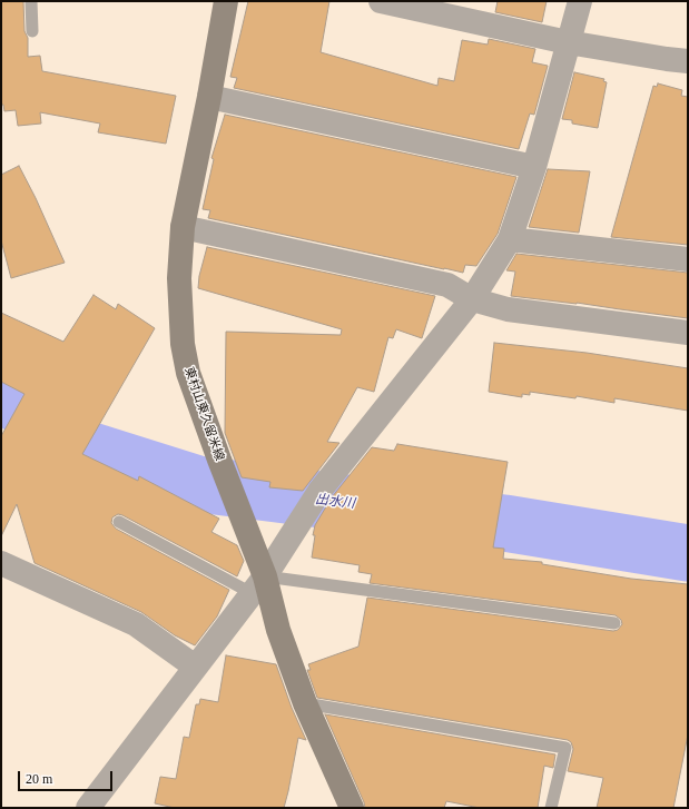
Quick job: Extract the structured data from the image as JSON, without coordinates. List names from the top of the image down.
{
  "streets": {
    "main road": ["東村山東久留米線"]
  },
  "water": ["出水川"],
  "scale_bar": "20 m"
}
